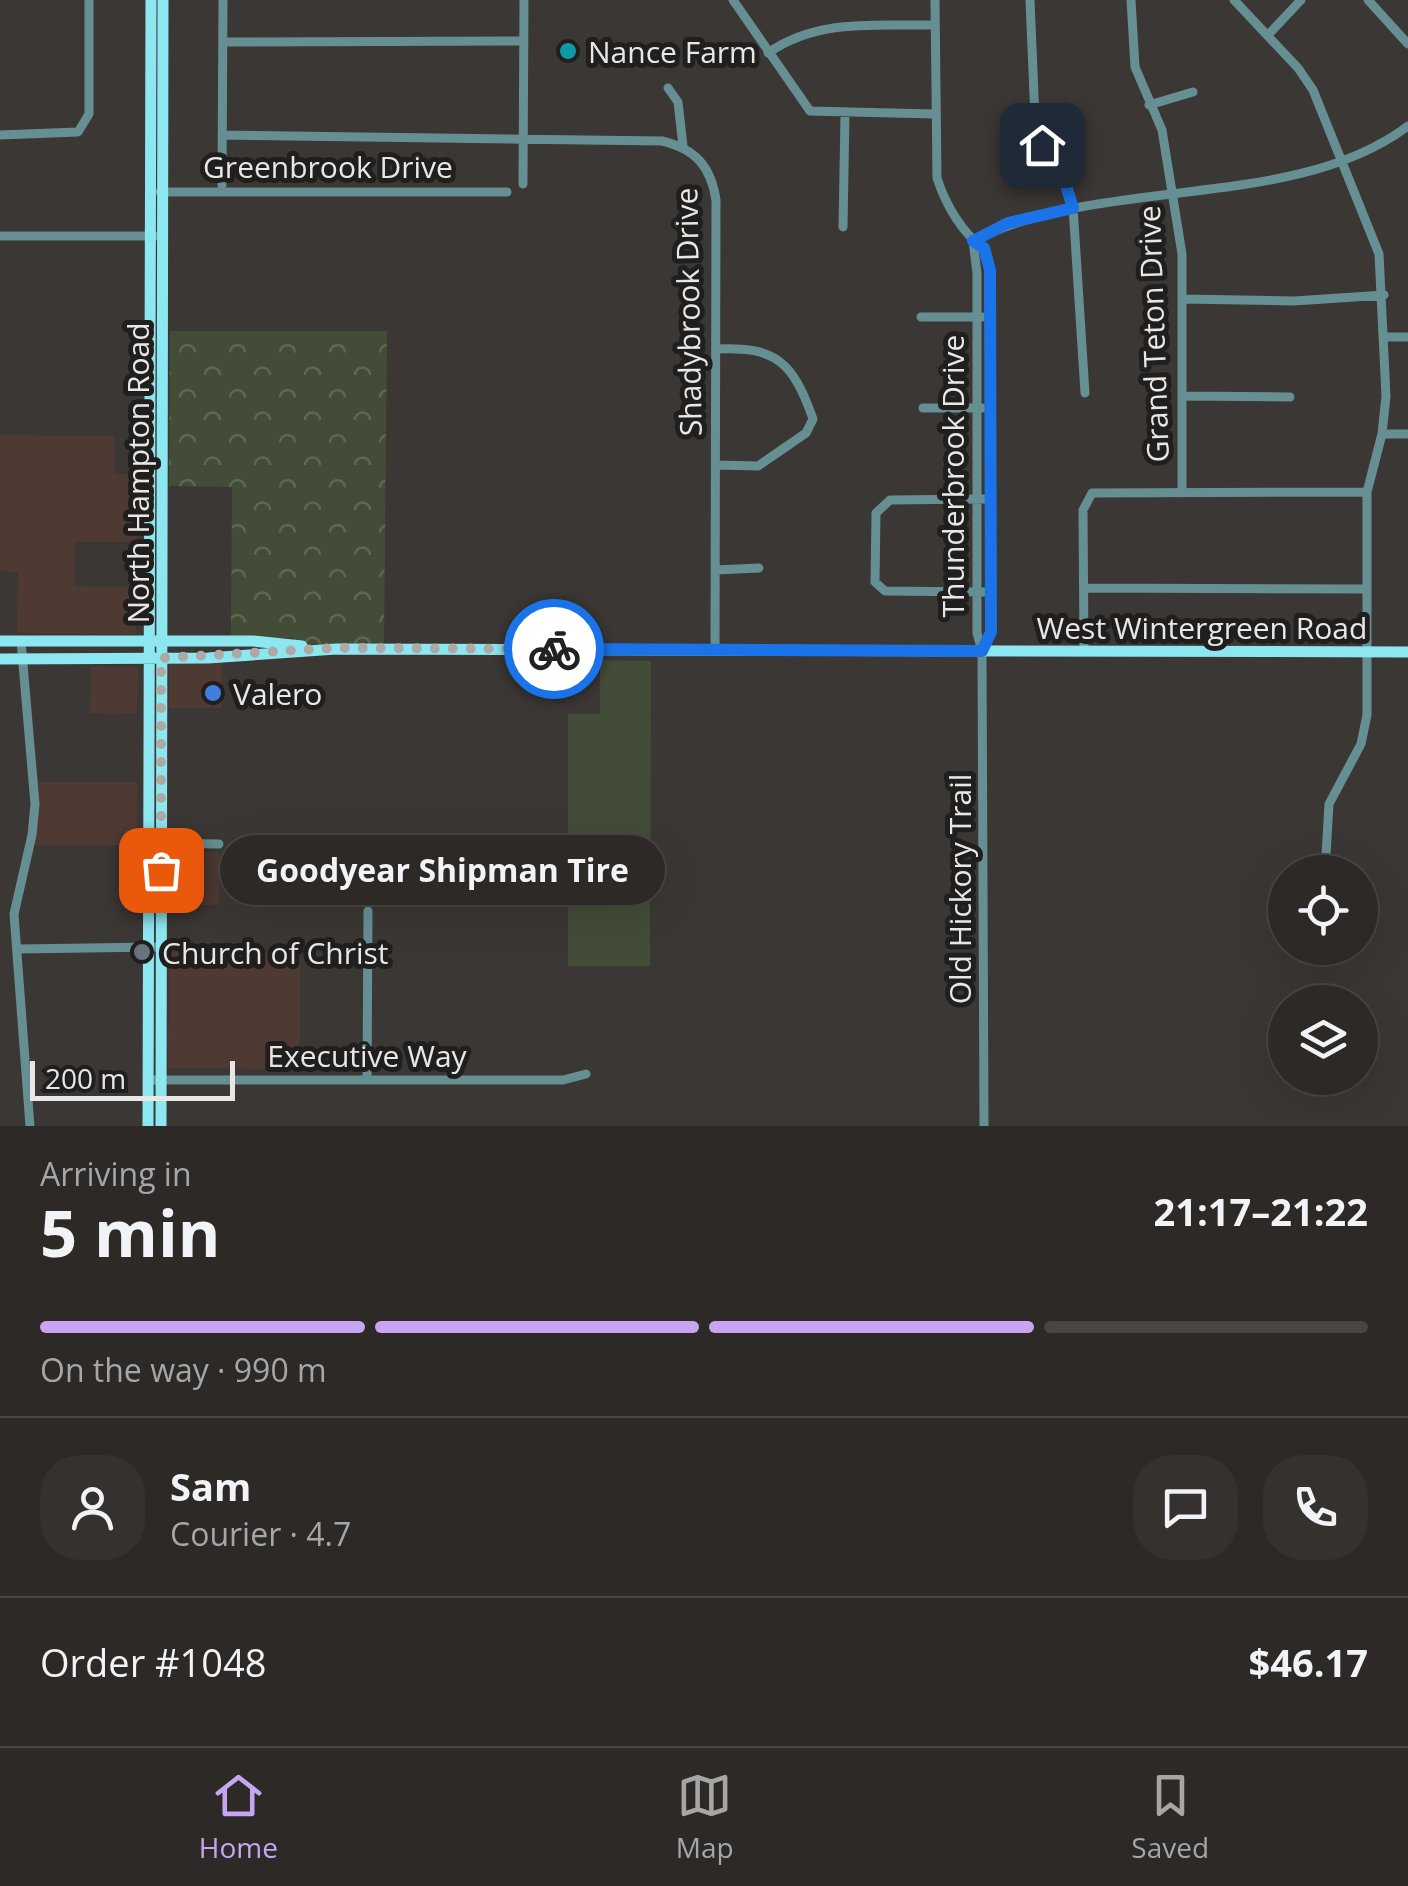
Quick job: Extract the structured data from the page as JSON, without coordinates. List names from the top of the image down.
{
  "streets": {
    "main road": ["North Hampton Road", "West Wintergreen Road"],
    "street": [
      "Greenbrook Drive",
      "Shadybrook Drive",
      "Grand Teton Drive",
      "Thunderbrook Drive",
      "Old Hickory Trail",
      "Executive Way"
    ]
  },
  "crossings": [
    ["Greenbrook Drive", "North Hampton Road"],
    ["Shadybrook Drive", "West Wintergreen Road"],
    ["North Hampton Road", "West Wintergreen Road"],
    ["North Hampton Road", "Executive Way"],
    ["Thunderbrook Drive", "West Wintergreen Road"],
    ["Thunderbrook Drive", "Old Hickory Trail"],
    ["West Wintergreen Road", "Old Hickory Trail"]
  ],
  "places": [
    "Nance Farm",
    "Valero",
    "Goodyear Shipman Tire",
    "Church of Christ"
  ],
  "scale_bar": "200 m",
  "page": {
    "bubble": "Goodyear Shipman Tire",
    "scale": "200 m",
    "heading": ["5 min", "Arriving in", "21:17–21:22"],
    "panel": [
      "Sam",
      "Courier · 4.7",
      "Order #1048",
      "$46.17"
    ],
    "bar": "On the way · 990 m",
    "tabs": ["Home", "Map", "Saved"]
  }
}
